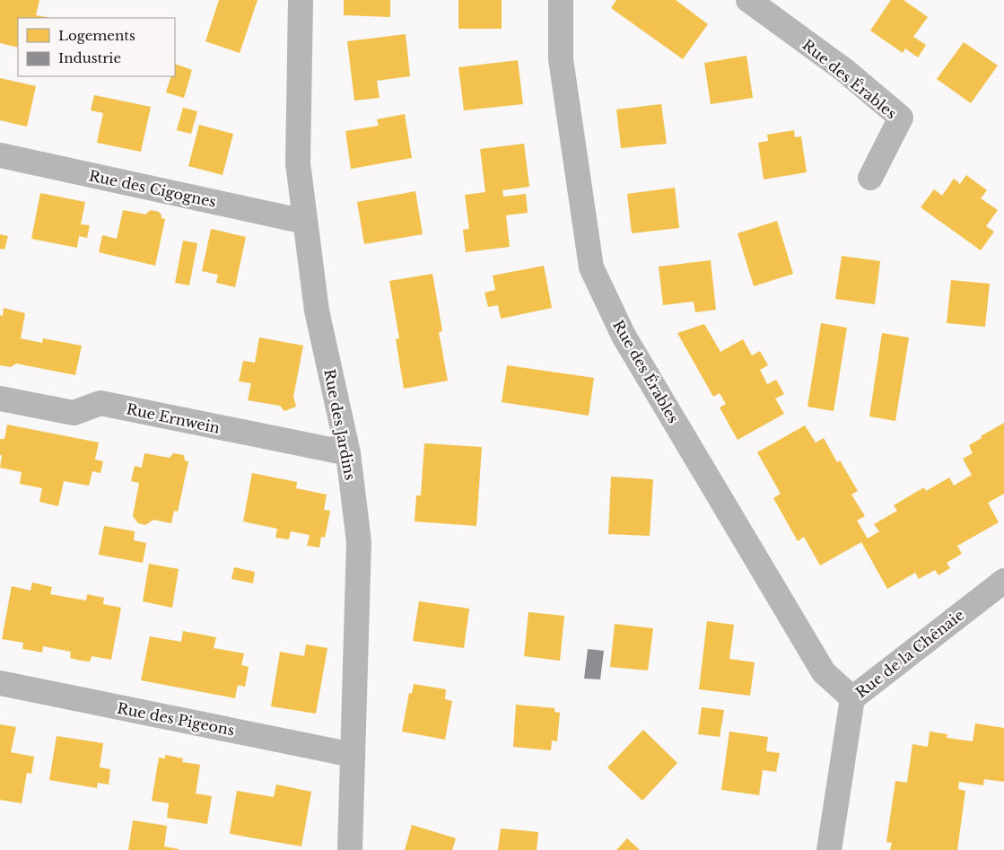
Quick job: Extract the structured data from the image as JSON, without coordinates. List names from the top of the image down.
{
  "streets": {
    "street": [
      "Rue des Érables",
      "Rue des Cigognes",
      "Rue Ernwein",
      "Rue des Jardins",
      "Rue de la Chênaie",
      "Rue des Pigeons"
    ]
  },
  "crossings": [
    ["Rue des Érables", "Rue de la Chênaie"],
    ["Rue des Cigognes", "Rue des Jardins"],
    ["Rue Ernwein", "Rue des Jardins"],
    ["Rue des Jardins", "Rue des Pigeons"]
  ],
  "legend": ["Logements", "Industrie"]
}
